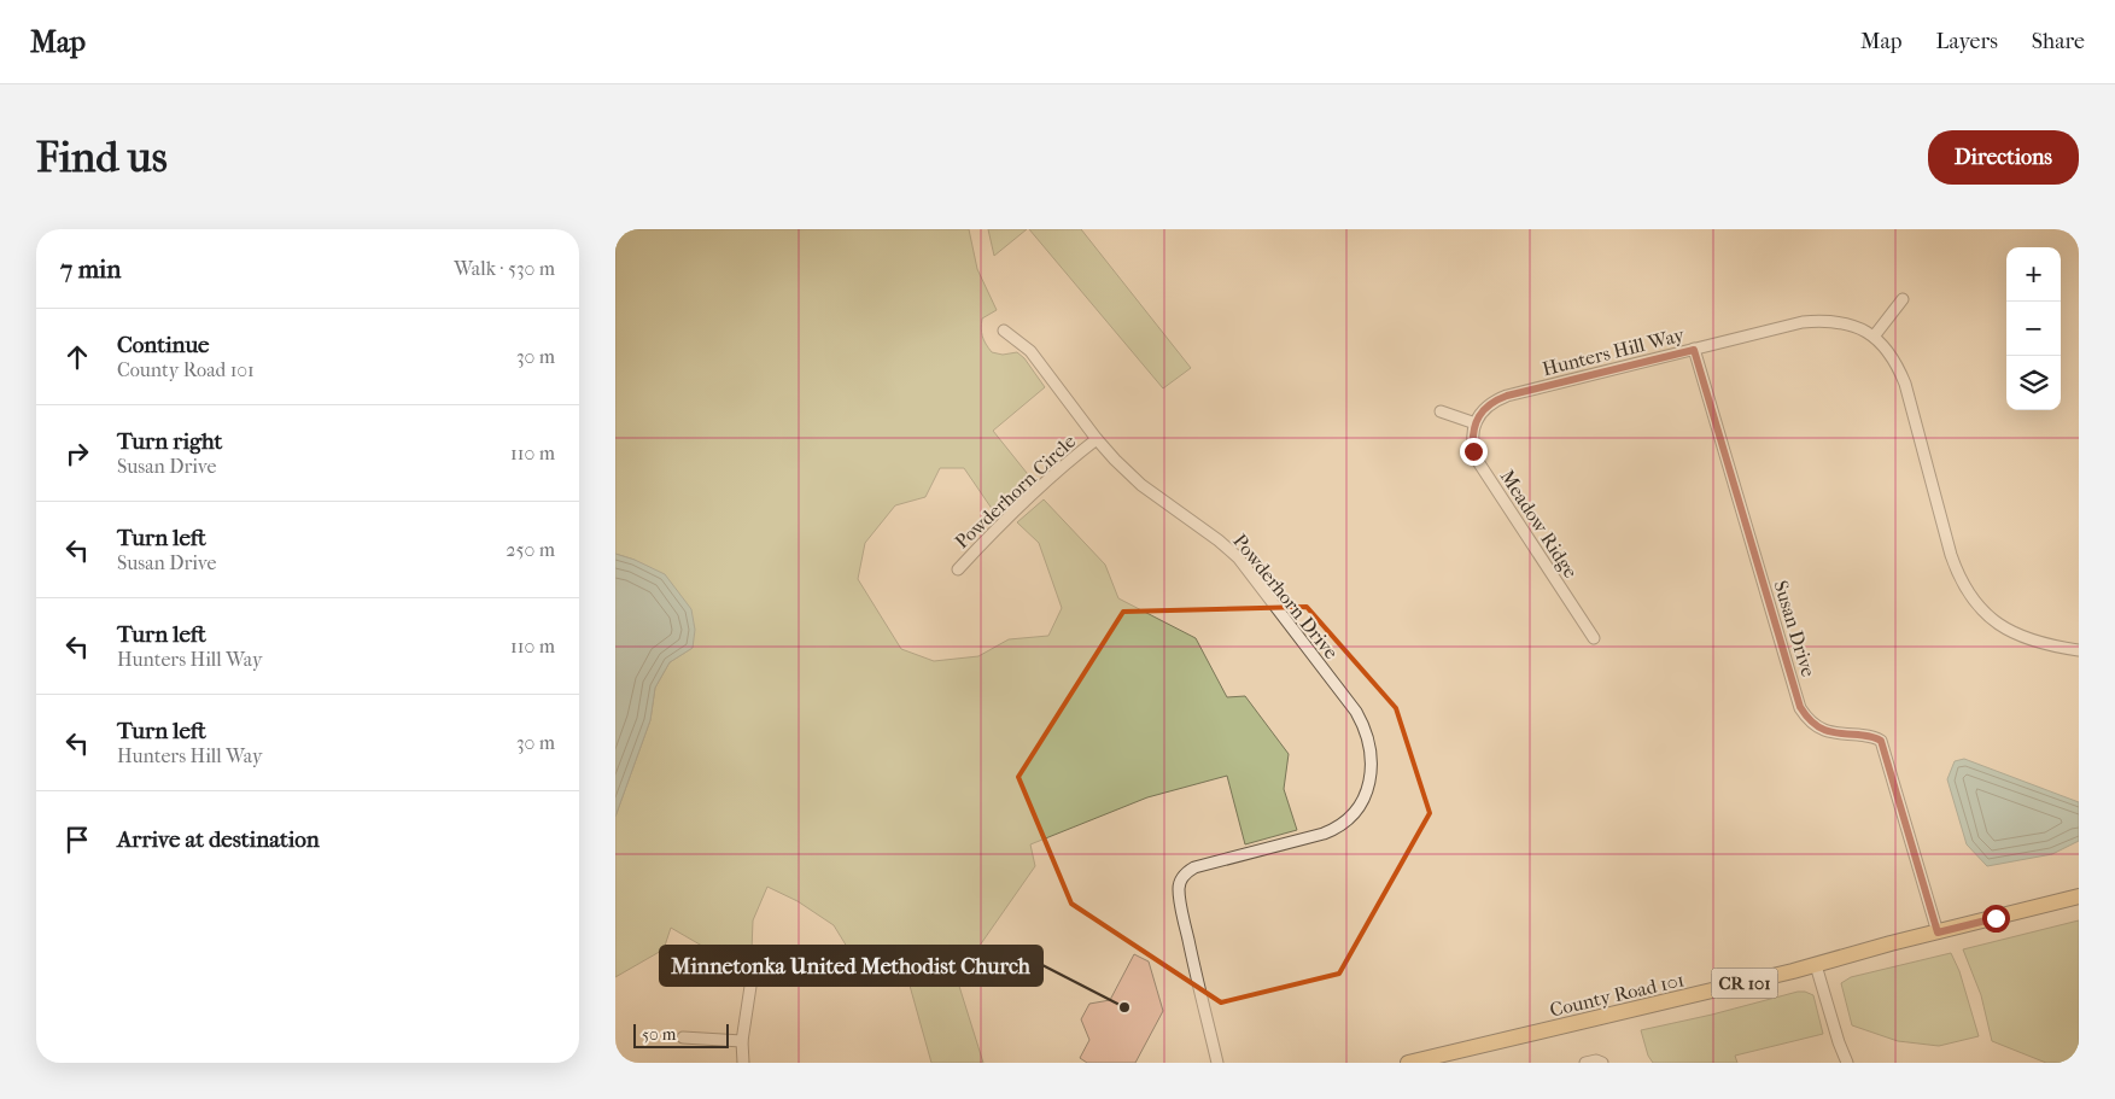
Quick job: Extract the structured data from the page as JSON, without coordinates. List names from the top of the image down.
{
  "streets": {
    "main road": ["CR 101", "County Road 101"],
    "street": [
      "Hunters Hill Way",
      "Powderhorn Circle",
      "Meadow Ridge",
      "Powderhorn Drive",
      "Susan Drive"
    ]
  },
  "crossings": [
    ["Hunters Hill Way", "Meadow Ridge"],
    ["Hunters Hill Way", "Susan Drive"],
    ["Powderhorn Circle", "Powderhorn Drive"],
    ["Susan Drive", "County Road 101"]
  ],
  "places": ["Minnetonka United Methodist Church"],
  "scale_bar": "50 m",
  "page": {
    "header": "Map",
    "nav": ["Map", "Layers", "Share"],
    "buttons": "Directions",
    "title": "Find us",
    "heading": ["7 min", "Walk · 530 m"],
    "map_buttons": ["+", "−"],
    "list": [
      ["Continue", "County Road 101", "30 m"],
      ["Turn right", "Susan Drive", "110 m"],
      ["Turn left", "Susan Drive", "250 m"],
      ["Turn left", "Hunters Hill Way", "110 m"],
      ["Turn left", "Hunters Hill Way", "30 m"],
      "Arrive at destination"
    ],
    "scale": "50 m"
  }
}
